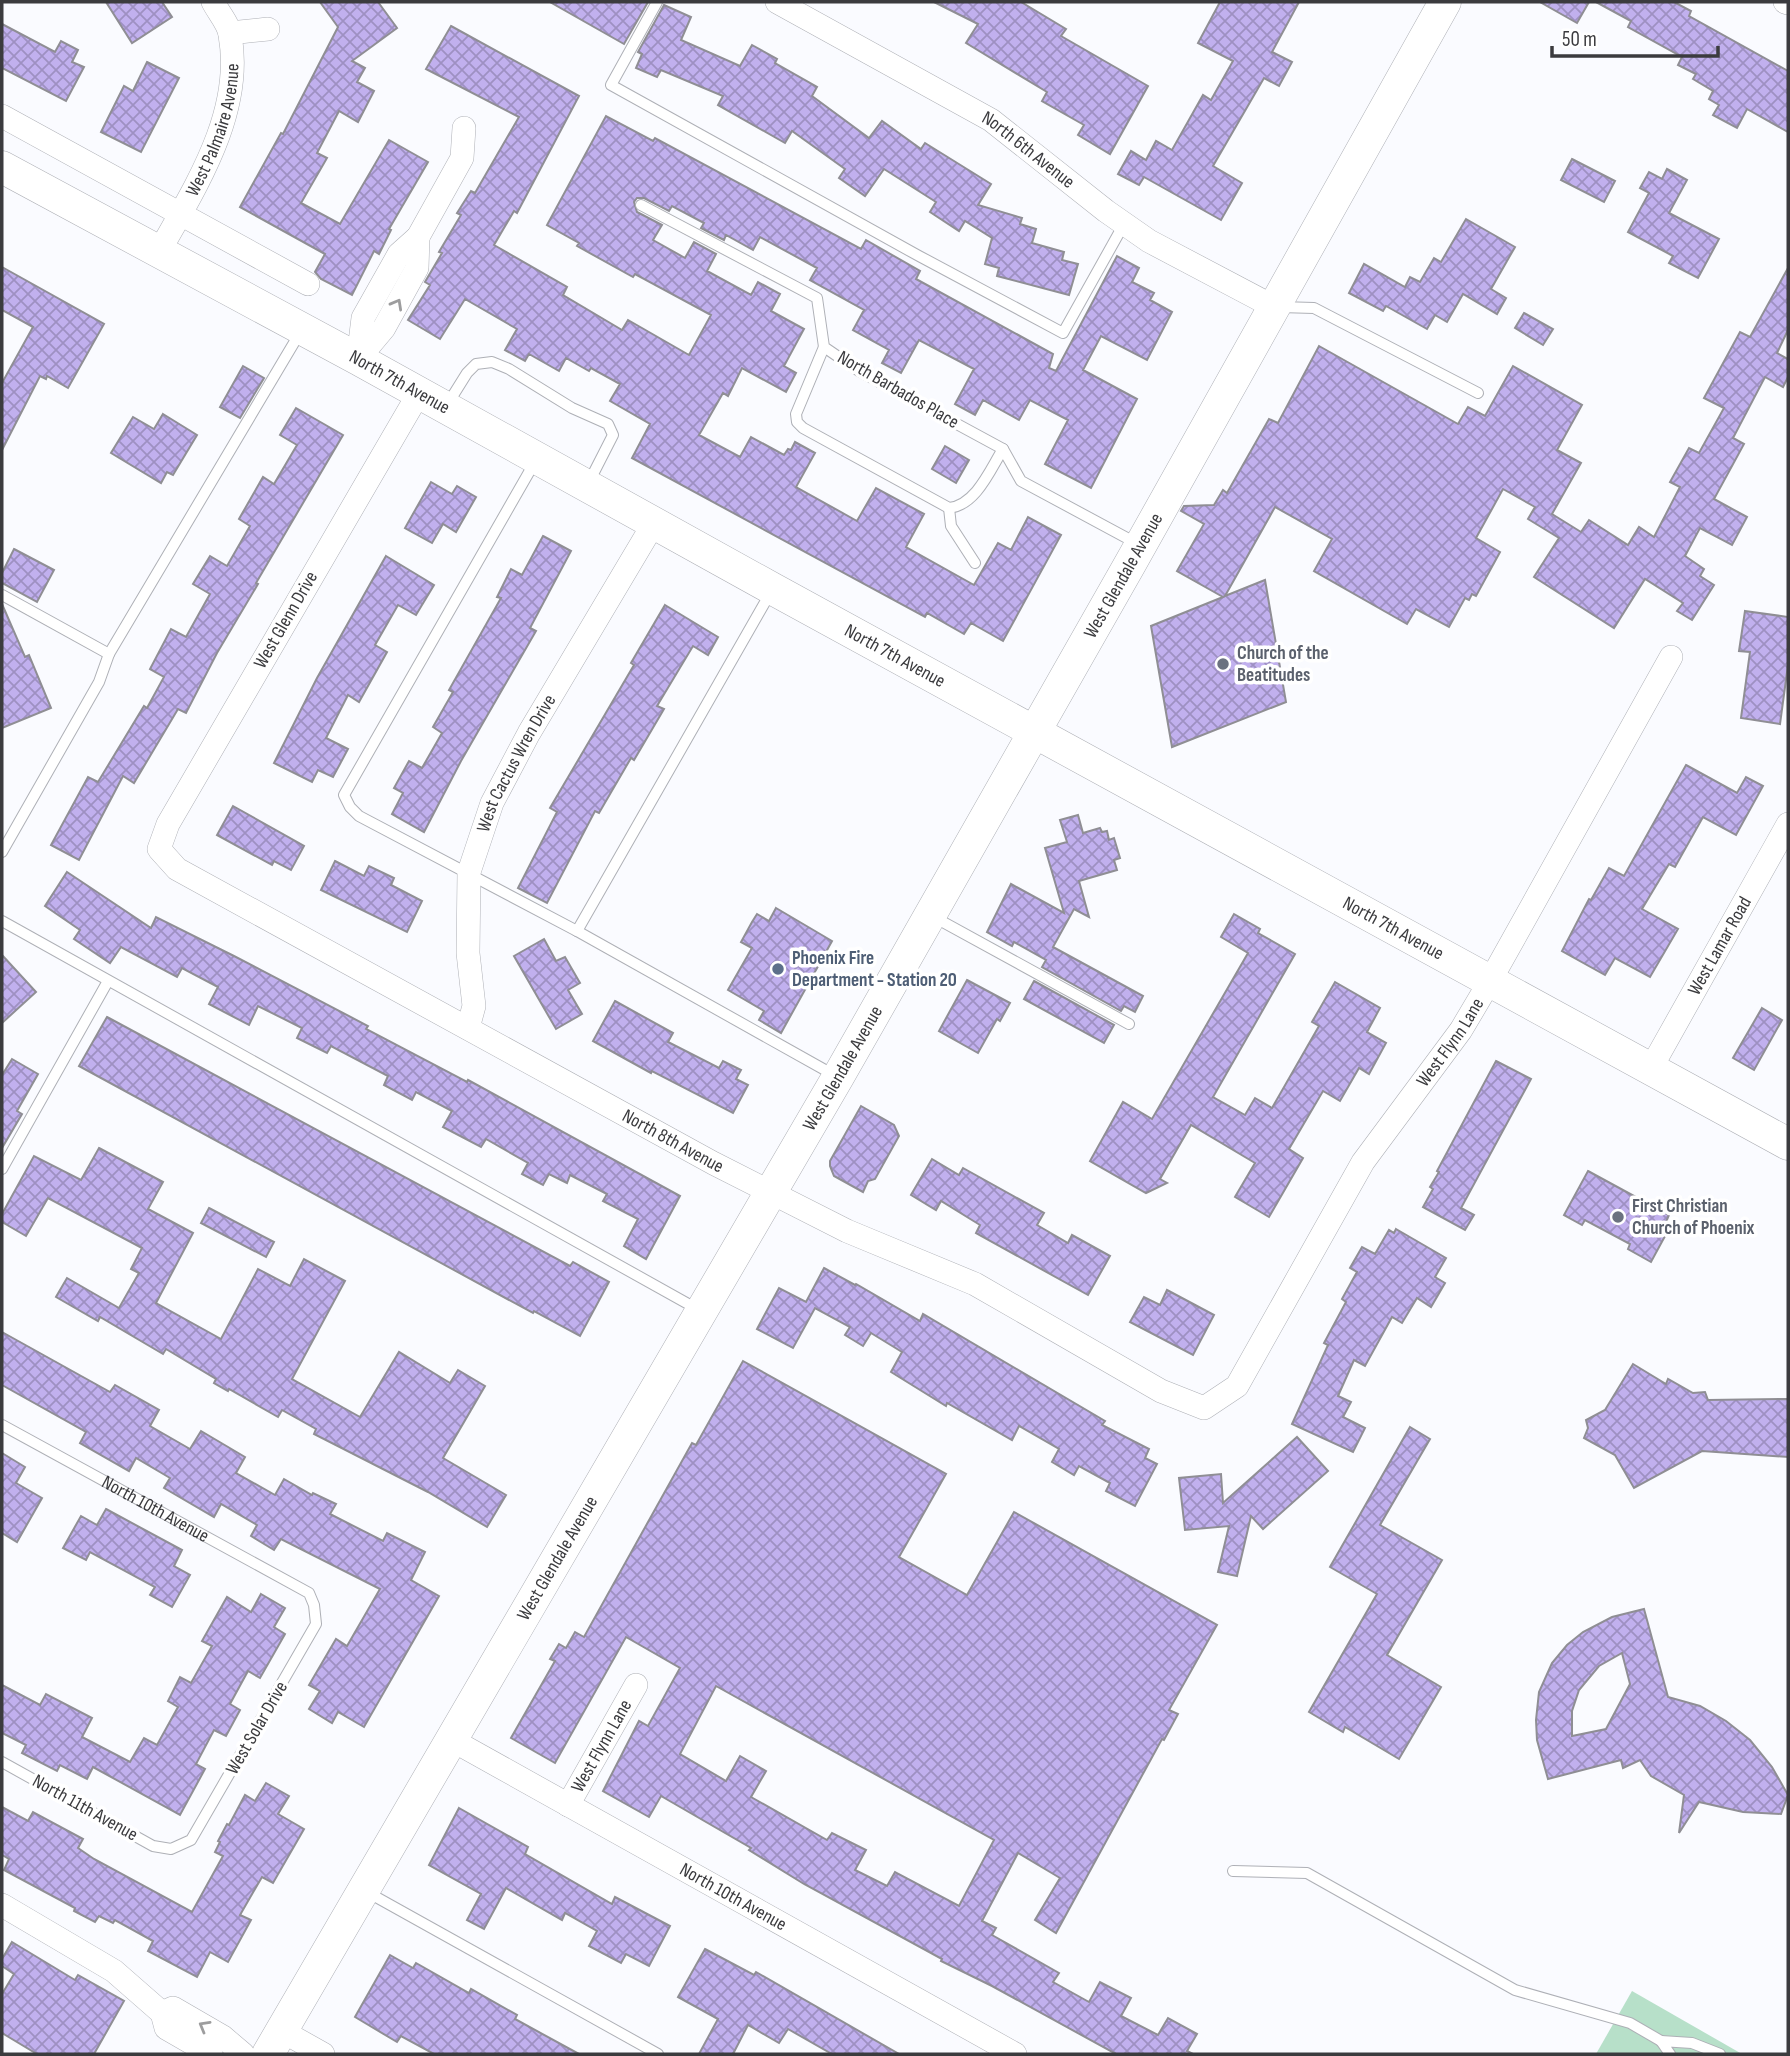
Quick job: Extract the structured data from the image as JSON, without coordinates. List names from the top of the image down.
{
  "streets": {
    "main road": ["North 7th Avenue", "West Glendale Avenue"],
    "street": [
      "West Palmaire Avenue",
      "North 6th Avenue",
      "West Glenn Drive",
      "West Cactus Wren Drive",
      "West Lamar Road",
      "West Flynn Lane",
      "North 8th Avenue",
      "North 10th Avenue"
    ],
    "lane": ["North Barbados Place", "West Solar Drive", "North 11th Avenue"]
  },
  "crossings": [
    ["West Palmaire Avenue", "North 7th Avenue"],
    ["North 6th Avenue", "West Glendale Avenue"],
    ["North 7th Avenue", "West Glendale Avenue"],
    ["North 7th Avenue", "West Glenn Drive"],
    ["North 7th Avenue", "West Cactus Wren Drive"],
    ["North 7th Avenue", "West Lamar Road"],
    ["North 7th Avenue", "West Flynn Lane"],
    ["West Glendale Avenue", "North 8th Avenue"],
    ["West Glendale Avenue", "North 10th Avenue"],
    ["West Glenn Drive", "North 8th Avenue"],
    ["West Cactus Wren Drive", "North 8th Avenue"],
    ["West Flynn Lane", "North 8th Avenue"],
    ["West Flynn Lane", "North 10th Avenue"],
    ["North 10th Avenue", "West Solar Drive"],
    ["West Solar Drive", "North 11th Avenue"]
  ],
  "places": ["Church of the Beatitudes", "Phoenix Fire Department - Station 20", "First Christian Church of Phoenix"],
  "scale_bar": "50 m"
}
